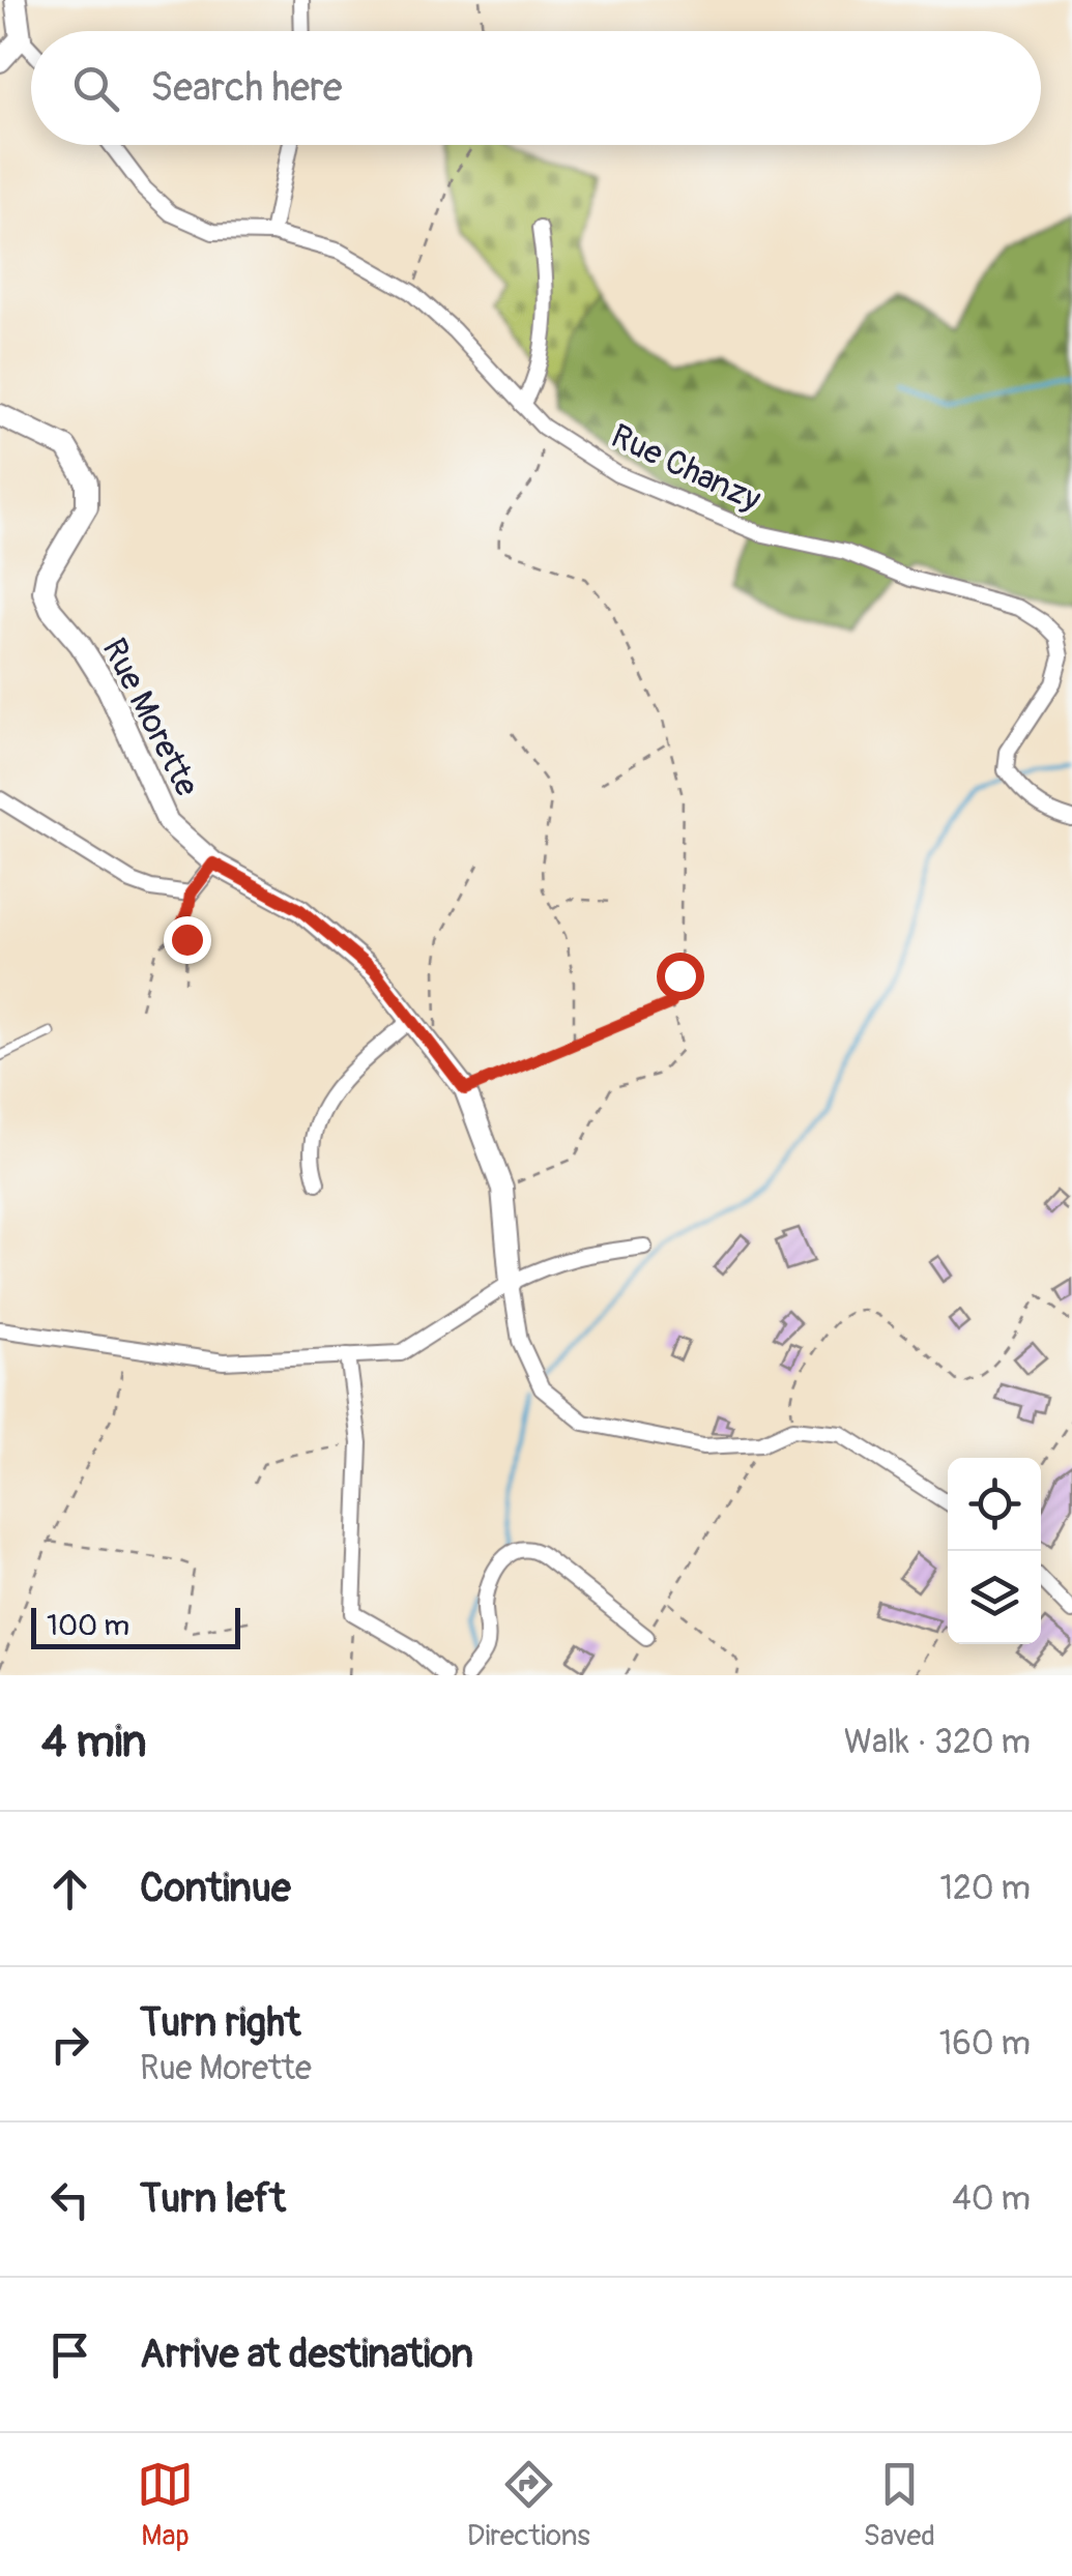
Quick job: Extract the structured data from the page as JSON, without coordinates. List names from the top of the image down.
{
  "streets": {
    "street": ["Rue Chanzy", "Rue Morette"]
  },
  "scale_bar": "100 m",
  "page": {
    "search": "Search here",
    "scale": "100 m",
    "heading": ["4 min", "Walk · 320 m"],
    "list": [
      ["Continue", "120 m"],
      ["Turn right", "Rue Morette", "160 m"],
      ["Turn left", "40 m"],
      "Arrive at destination"
    ],
    "nav": ["Map", "Directions", "Saved"]
  }
}
